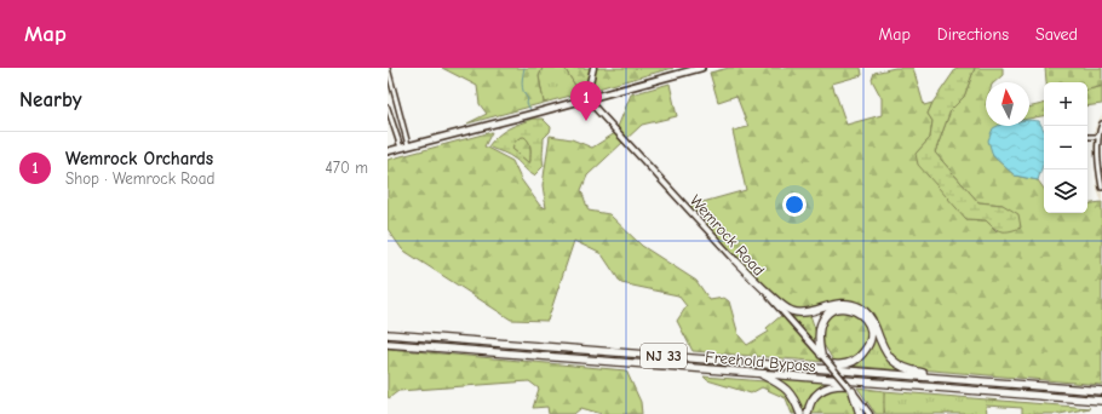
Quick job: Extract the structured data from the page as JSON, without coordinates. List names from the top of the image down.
{
  "streets": {
    "highway": ["NJ 33", "Freehold Bypass"],
    "street": ["Wemrock Road"]
  },
  "north": "top",
  "page": {
    "header": "Map",
    "nav": ["Map", "Directions", "Saved"],
    "heading": "Nearby",
    "pins": "1",
    "map_buttons": ["+", "−"],
    "list": [
      {
        "mark": "1",
        "name": "Wemrock Orchards",
        "note": "Shop · Wemrock Road",
        "value": "470 m"
      }
    ]
  }
}
